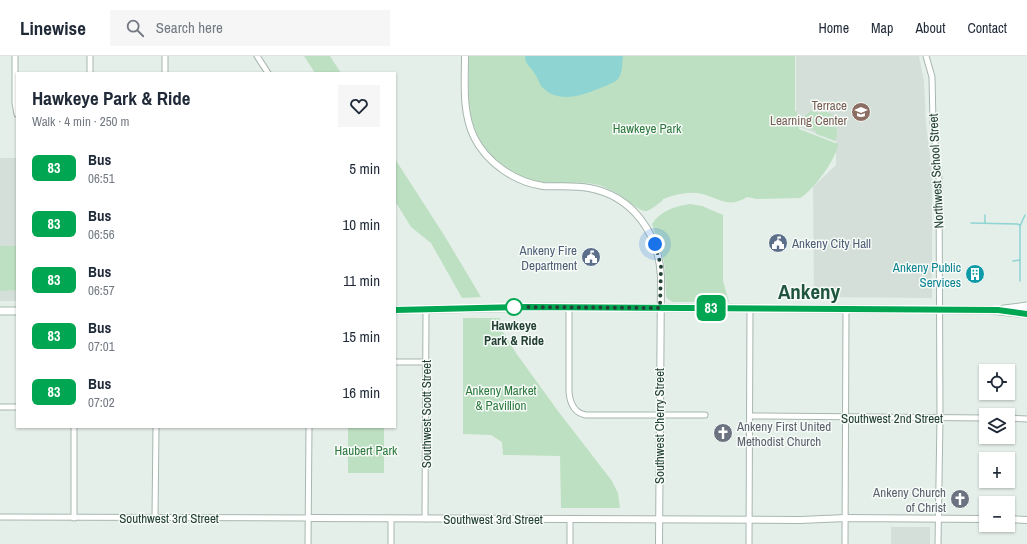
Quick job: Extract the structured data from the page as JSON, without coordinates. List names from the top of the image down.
{
  "streets": {
    "street": [
      "Northwest School Street",
      "Southwest Scott Street",
      "Southwest 2nd Street",
      "Southwest Cherry Street",
      "Southwest 3rd Street"
    ]
  },
  "crossings": [
    ["Northwest School Street", "Southwest 2nd Street"],
    ["Northwest School Street", "Southwest 3rd Street"],
    ["Southwest Scott Street", "Southwest 3rd Street"],
    ["Southwest Cherry Street", "Southwest 3rd Street"]
  ],
  "districts": ["Ankeny"],
  "parks": ["Hawkeye Park", "Ankeny Market & Pavillion", "Haubert Park"],
  "places": {
    "school or university": ["Terrace Learning Center"],
    "public building": ["Ankeny City Hall", "Ankeny Fire Department"],
    "building": ["Ankeny Public Services"],
    "other": ["Hawkeye Park & Ride"],
    "church": ["Ankeny First United Methodist Church", "Ankeny Church of Christ"]
  },
  "lines": ["bus line 83"],
  "page": {
    "header": "Linewise",
    "search": "Search here",
    "nav": [
      "Home",
      "Map",
      "About",
      "Contact"
    ],
    "on_map": "83",
    "heading": ["Hawkeye Park & Ride", "Walk · 4 min · 250 m"],
    "list": [
      {
        "mark": "83",
        "name": "Bus",
        "note": "06:51",
        "value": "5 min"
      },
      {
        "mark": "83",
        "name": "Bus",
        "note": "06:56",
        "value": "10 min"
      },
      {
        "mark": "83",
        "name": "Bus",
        "note": "06:57",
        "value": "11 min"
      },
      {
        "mark": "83",
        "name": "Bus",
        "note": "07:01",
        "value": "15 min"
      },
      {
        "mark": "83",
        "name": "Bus",
        "note": "07:02",
        "value": "16 min"
      }
    ],
    "map_buttons": ["+", "−"]
  }
}
